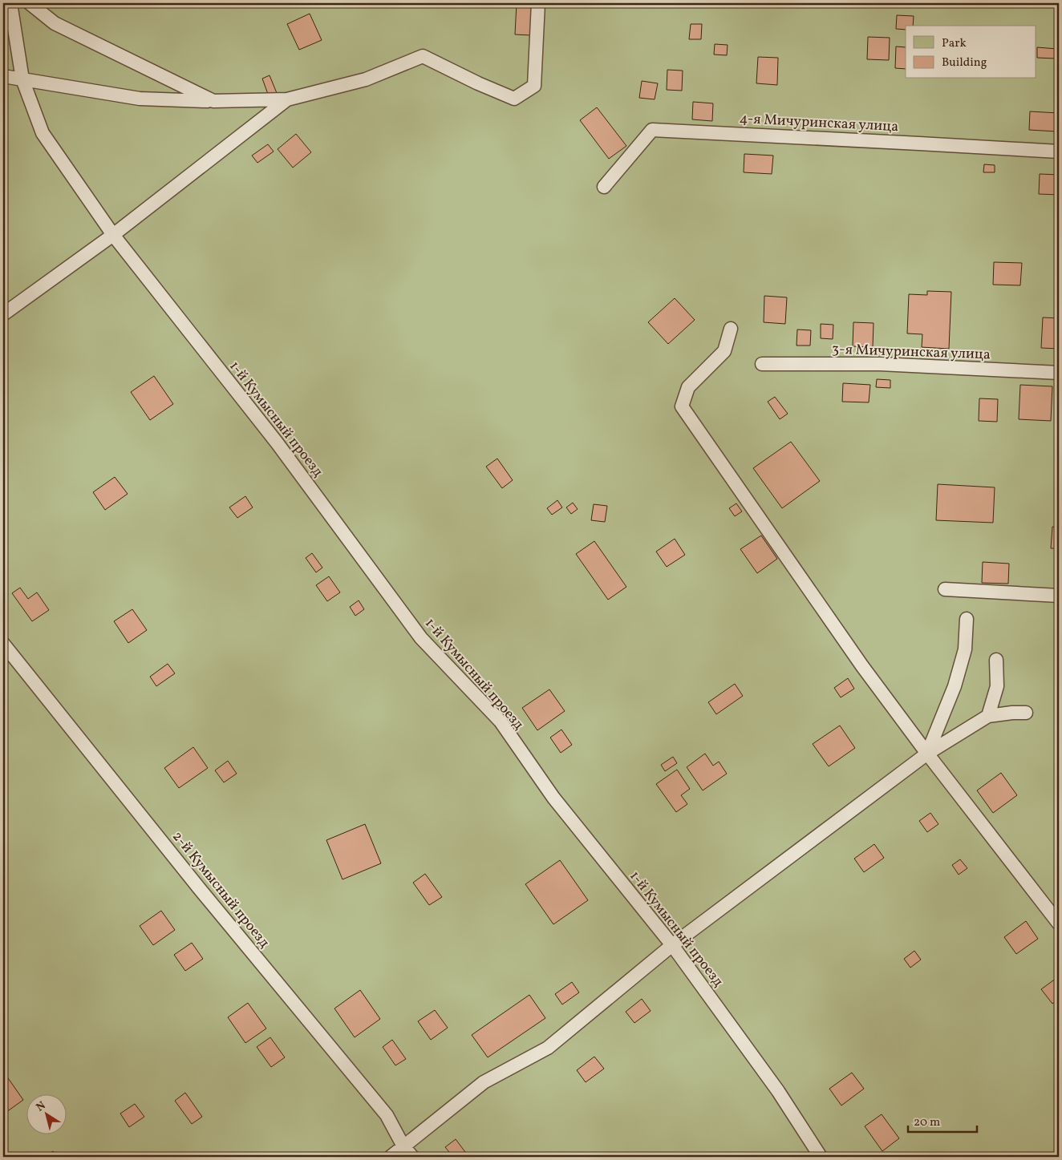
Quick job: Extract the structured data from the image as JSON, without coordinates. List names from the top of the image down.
{
  "streets": {
    "lane": [
      "4-я Мичуринская улица",
      "3-я Мичуринская улица",
      "1-й Кумысный проезд",
      "2-й Кумысный проезд"
    ]
  },
  "legend": ["Park", "Building"],
  "scale_bar": "20 m",
  "north": "top left"
}
